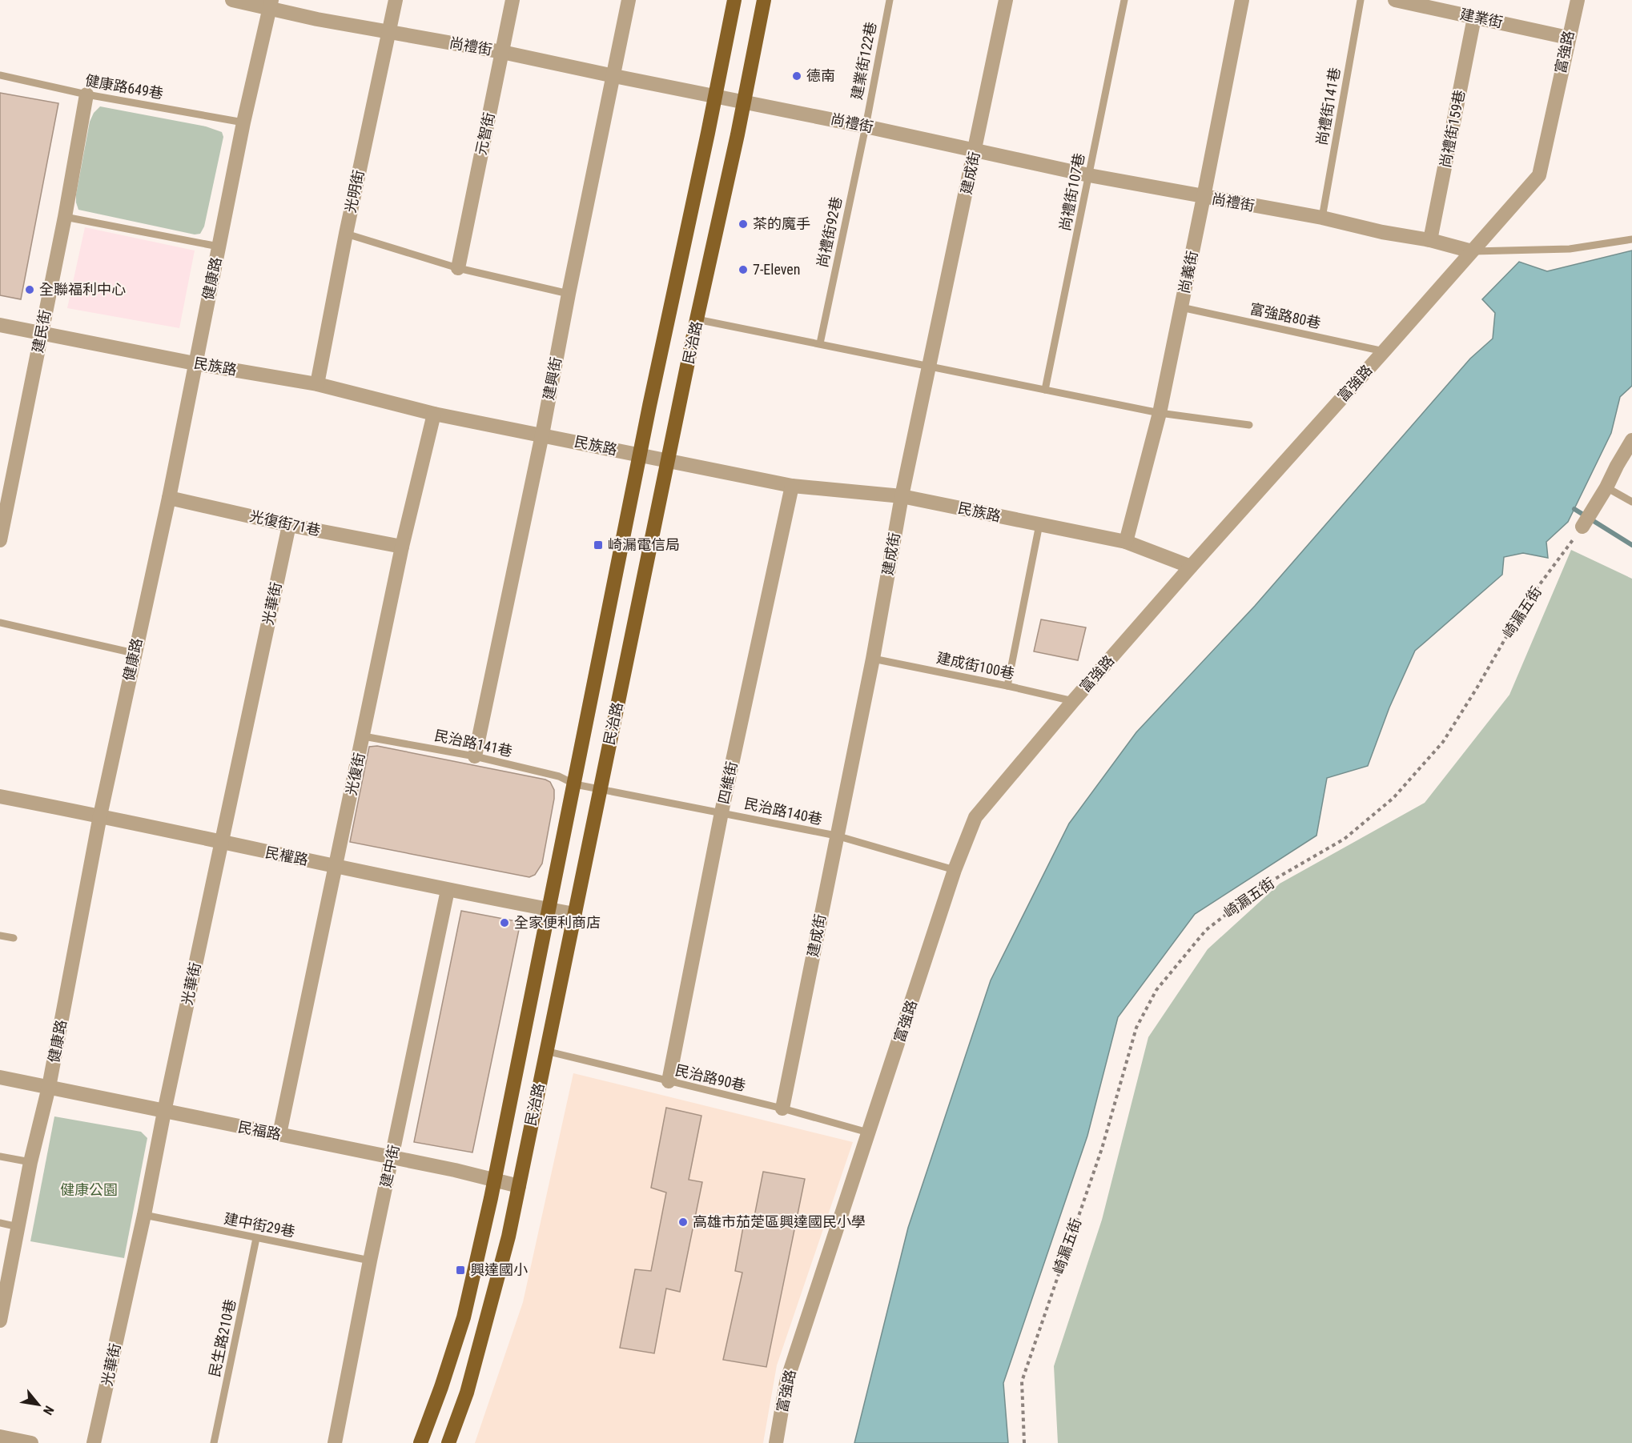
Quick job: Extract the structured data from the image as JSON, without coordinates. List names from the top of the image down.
{
  "streets": {
    "main road": ["民治路"],
    "street": [
      "建業街",
      "尚禮街",
      "富強路",
      "尚禮街159巷",
      "元智街",
      "建成街",
      "光明街",
      "尚義街",
      "健康路",
      "建民街",
      "民族路",
      "建興街",
      "光復街71巷",
      "光華街",
      "光復街",
      "四維街",
      "民權路",
      "民福路",
      "建中街"
    ],
    "lane": [
      "建業街122巷",
      "健康路649巷",
      "尚禮街141巷",
      "尚禮街107巷",
      "尚禮街92巷",
      "富強路80巷",
      "建成街100巷",
      "民治路141巷",
      "民治路140巷",
      "民治路90巷",
      "建中街29巷",
      "民生路210巷"
    ],
    "path": ["崎漏五街"]
  },
  "crossings": [
    ["建業街", "富強路"],
    ["建業街", "尚禮街159巷"],
    ["尚禮街", "富強路"],
    ["尚禮街", "建業街122巷"],
    ["尚禮街", "尚禮街141巷"],
    ["尚禮街", "尚禮街159巷"],
    ["尚禮街", "元智街"],
    ["尚禮街", "建成街"],
    ["尚禮街", "光明街"],
    ["尚禮街", "尚禮街107巷"],
    ["尚禮街", "尚禮街92巷"],
    ["尚禮街", "尚義街"],
    ["尚禮街", "健康路"],
    ["尚禮街", "民治路"],
    ["尚禮街", "建興街"],
    ["富強路", "富強路80巷"],
    ["富強路", "民族路"],
    ["富強路", "建成街100巷"],
    ["富強路", "民治路140巷"],
    ["富強路", "民治路90巷"],
    ["建業街122巷", "尚禮街92巷"],
    ["健康路649巷", "健康路"],
    ["健康路649巷", "建民街"],
    ["建成街", "民族路"],
    ["建成街", "建成街100巷"],
    ["建成街", "民治路140巷"],
    ["建成街", "民治路90巷"],
    ["光明街", "民族路"],
    ["尚義街", "富強路80巷"],
    ["尚義街", "民族路"],
    ["健康路", "民族路"],
    ["健康路", "光復街71巷"],
    ["健康路", "民權路"],
    ["健康路", "民福路"],
    ["建民街", "民族路"],
    ["民治路", "民族路"],
    ["民治路", "民治路141巷"],
    ["民治路", "民治路140巷"],
    ["民治路", "民權路"],
    ["民治路", "民治路90巷"],
    ["民治路", "民福路"],
    ["民族路", "建興街"],
    ["民族路", "光復街"],
    ["民族路", "四維街"],
    ["建興街", "民治路141巷"],
    ["光復街71巷", "光華街"],
    ["光復街71巷", "光復街"],
    ["光華街", "民權路"],
    ["光華街", "民福路"],
    ["光華街", "建中街29巷"],
    ["民治路141巷", "光復街"],
    ["民治路141巷", "民治路140巷"],
    ["光復街", "民權路"],
    ["光復街", "民福路"],
    ["四維街", "民治路140巷"],
    ["四維街", "民治路90巷"],
    ["民權路", "建中街"],
    ["民福路", "建中街"],
    ["建中街", "建中街29巷"],
    ["建中街29巷", "民生路210巷"]
  ],
  "parks": ["健康公園"],
  "places": {
    "other": [
      "德南",
      "茶的魔手",
      "7-Eleven",
      "全聯福利中心",
      "全家便利商店",
      "高雄市茄萣區興達國民小學"
    ],
    "transit": ["崎漏電信局", "興達國小"]
  },
  "north": "bottom right"
}
